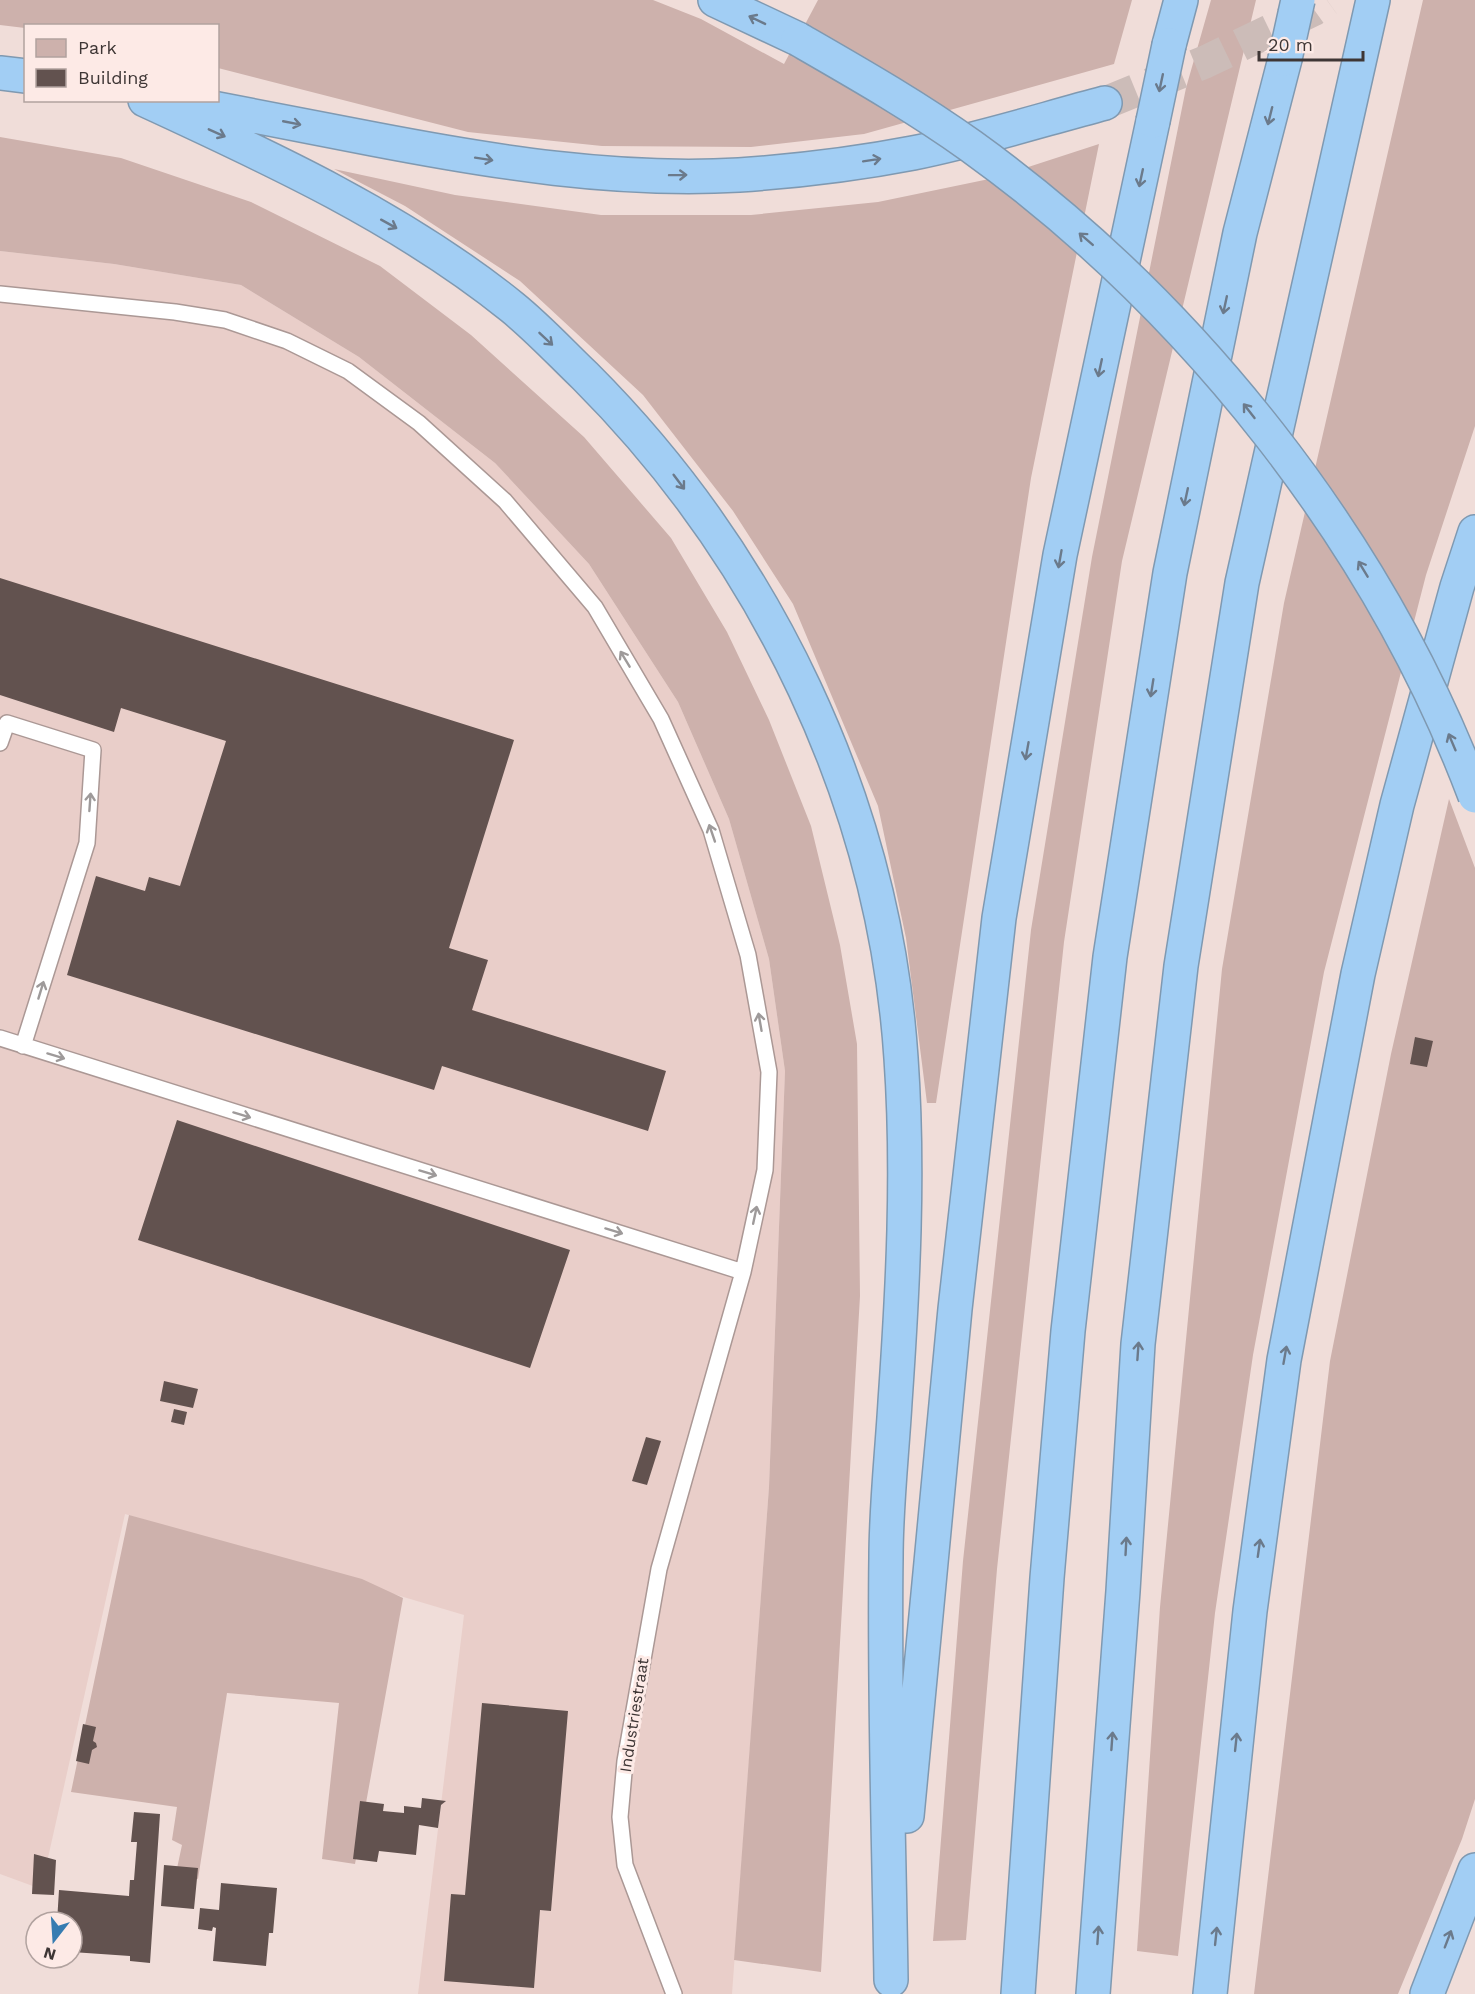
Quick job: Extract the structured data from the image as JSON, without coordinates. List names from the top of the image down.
{
  "streets": {
    "lane": ["Industriestraat"]
  },
  "one_way": ["Industriestraat"],
  "legend": ["Park", "Building"],
  "scale_bar": "20 m",
  "north": "bottom"
}
